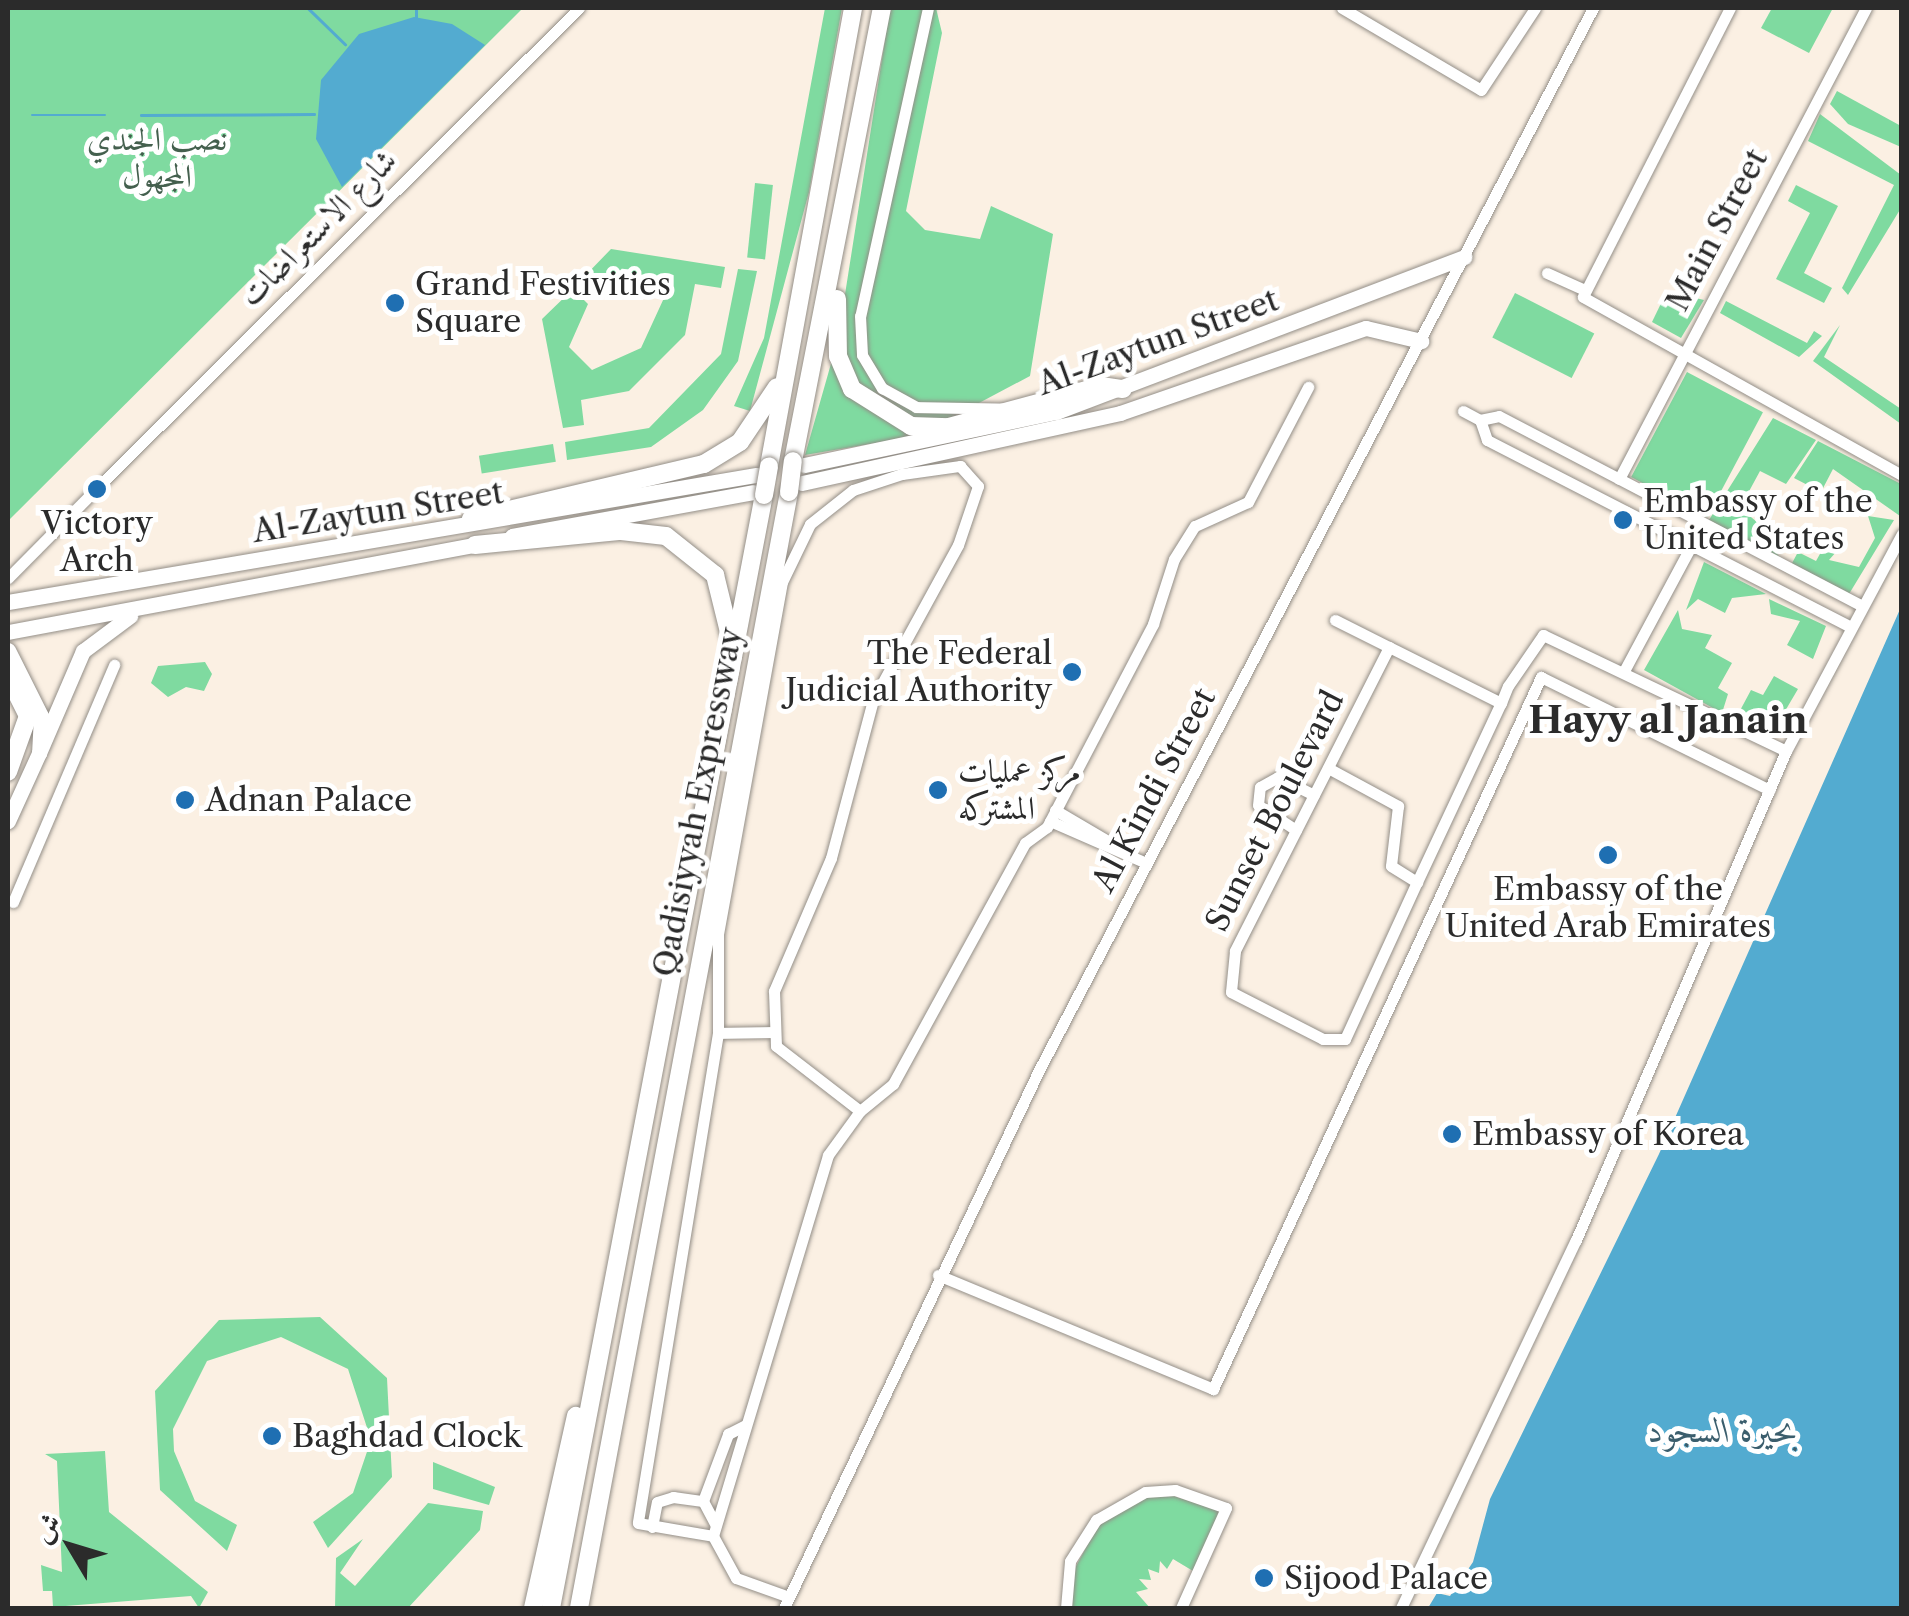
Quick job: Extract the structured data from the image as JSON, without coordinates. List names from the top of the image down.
{
  "streets": {
    "highway": ["Qadisiyyah Expressway"],
    "main road": ["Al-Zaytun Street"],
    "street": [
      "شارع الاستعراضات",
      "Main Street",
      "Al Kindi Street",
      "Sunset Boulevard"
    ]
  },
  "crossings": [
    ["Al-Zaytun Street", "Al Kindi Street"],
    ["Al-Zaytun Street", "Qadisiyyah Expressway"]
  ],
  "districts": ["Hayy al Janain"],
  "water": ["بحيرة السجود"],
  "parks": ["نصب الجندي المجهول"],
  "places": [
    "Grand Festivities Square",
    "Victory Arch",
    "Embassy of the United States",
    "The Federal Judicial Authority",
    "مركز عمليات المشتركه",
    "Adnan Palace",
    "Embassy of the United Arab Emirates",
    "Embassy of Korea",
    "Baghdad Clock",
    "Sijood Palace"
  ],
  "north": "top left"
}
